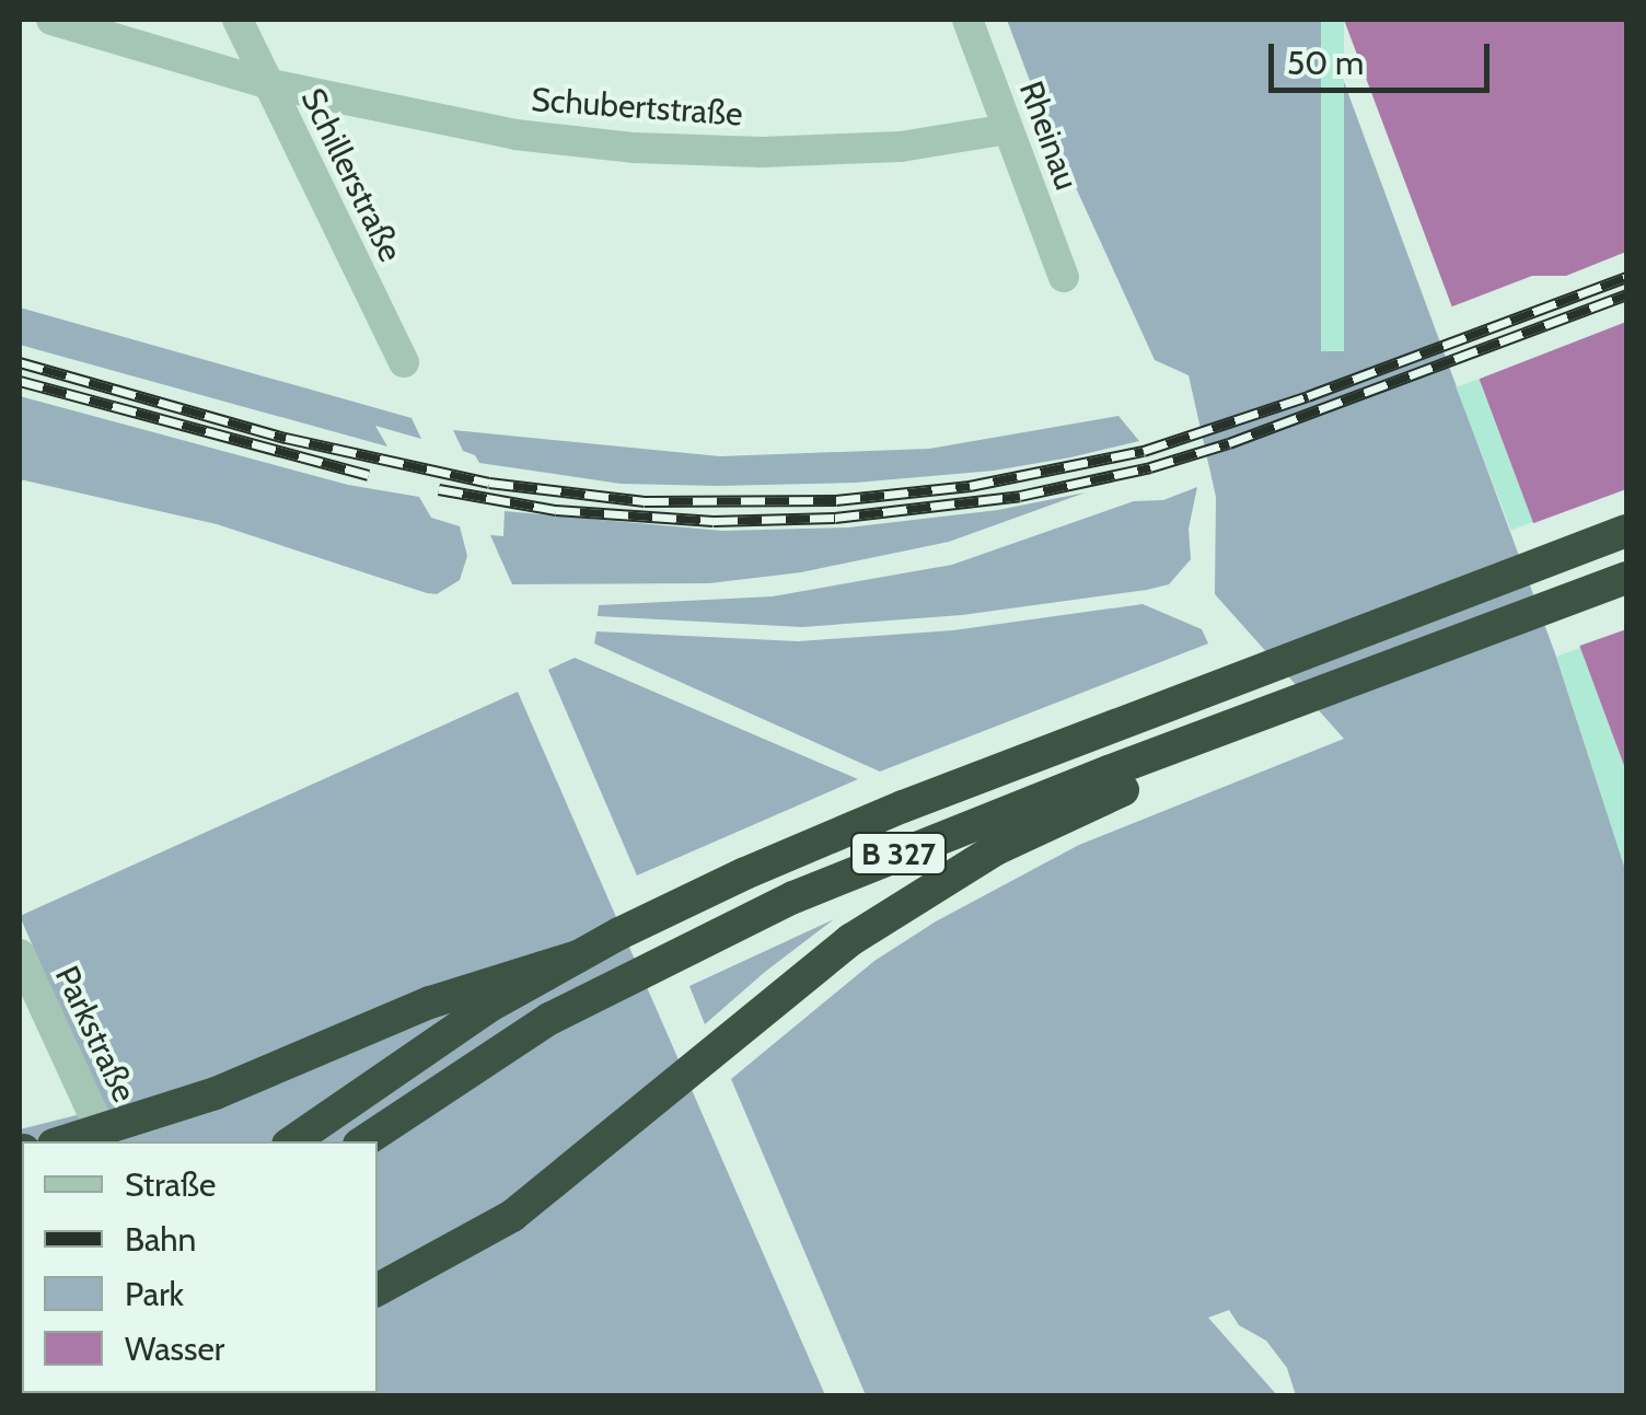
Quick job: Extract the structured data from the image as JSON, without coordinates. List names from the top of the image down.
{
  "streets": {
    "highway": ["B 327"],
    "street": [
      "Schubertstraße",
      "Rheinau",
      "Schillerstraße",
      "Parkstraße"
    ]
  },
  "crossings": [
    ["Schubertstraße", "Rheinau"],
    ["Schubertstraße", "Schillerstraße"]
  ],
  "legend": [
    "Straße",
    "Bahn",
    "Park",
    "Wasser"
  ],
  "scale_bar": "50 m"
}
